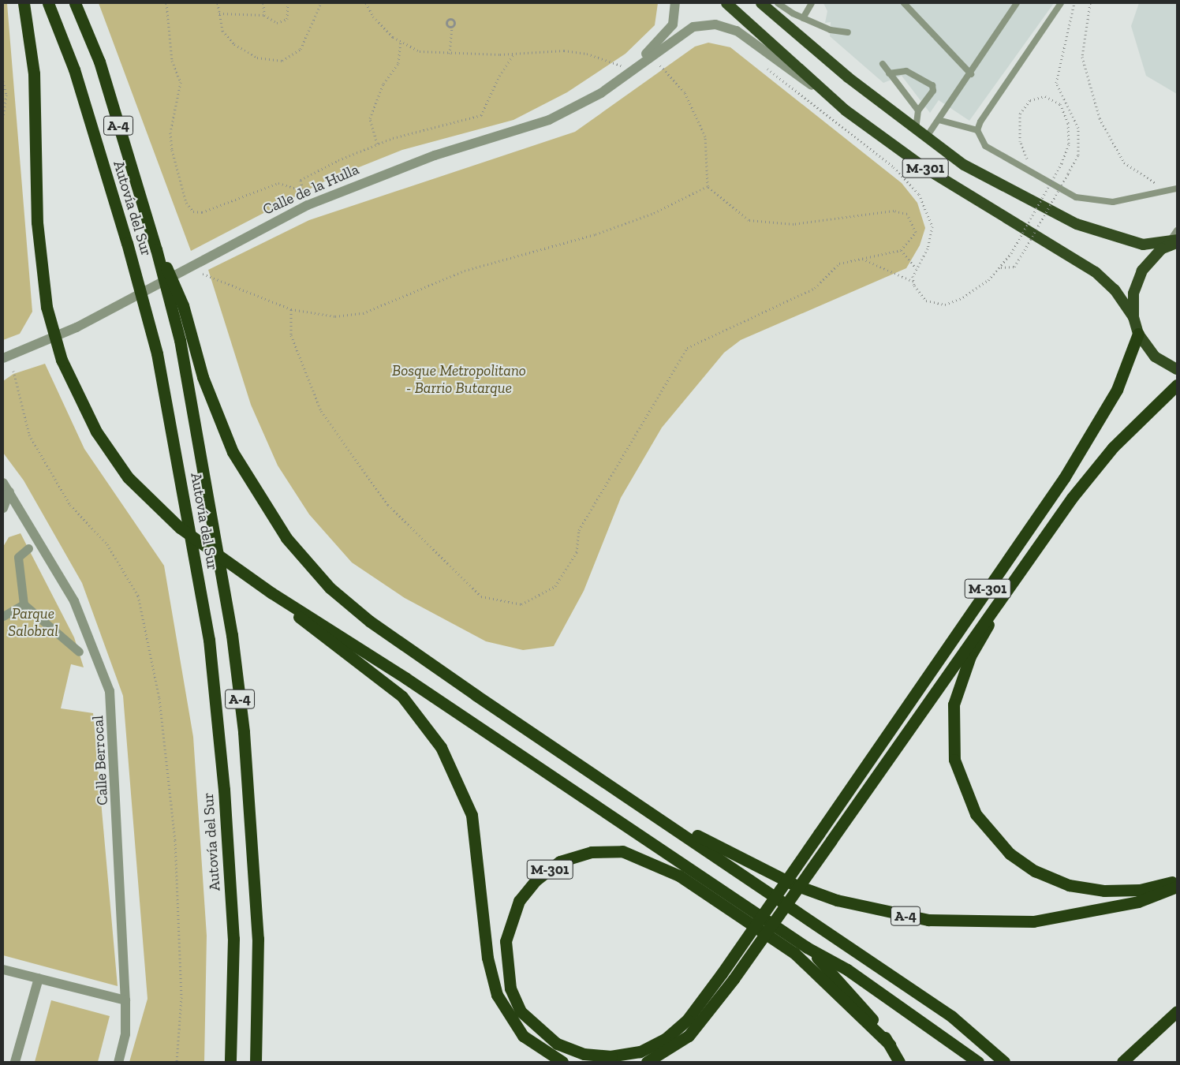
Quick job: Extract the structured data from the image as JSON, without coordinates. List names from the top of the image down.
{
  "streets": {
    "highway": ["A-4", "M-301", "Autovía del Sur"],
    "street": ["Calle de la Hulla", "Calle Berrocal"]
  },
  "crossings": [
    ["A-4", "Autovía del Sur"]
  ],
  "parks": ["Bosque Metropolitano - Barrio Butarque", "Parque Salobral"]
}
